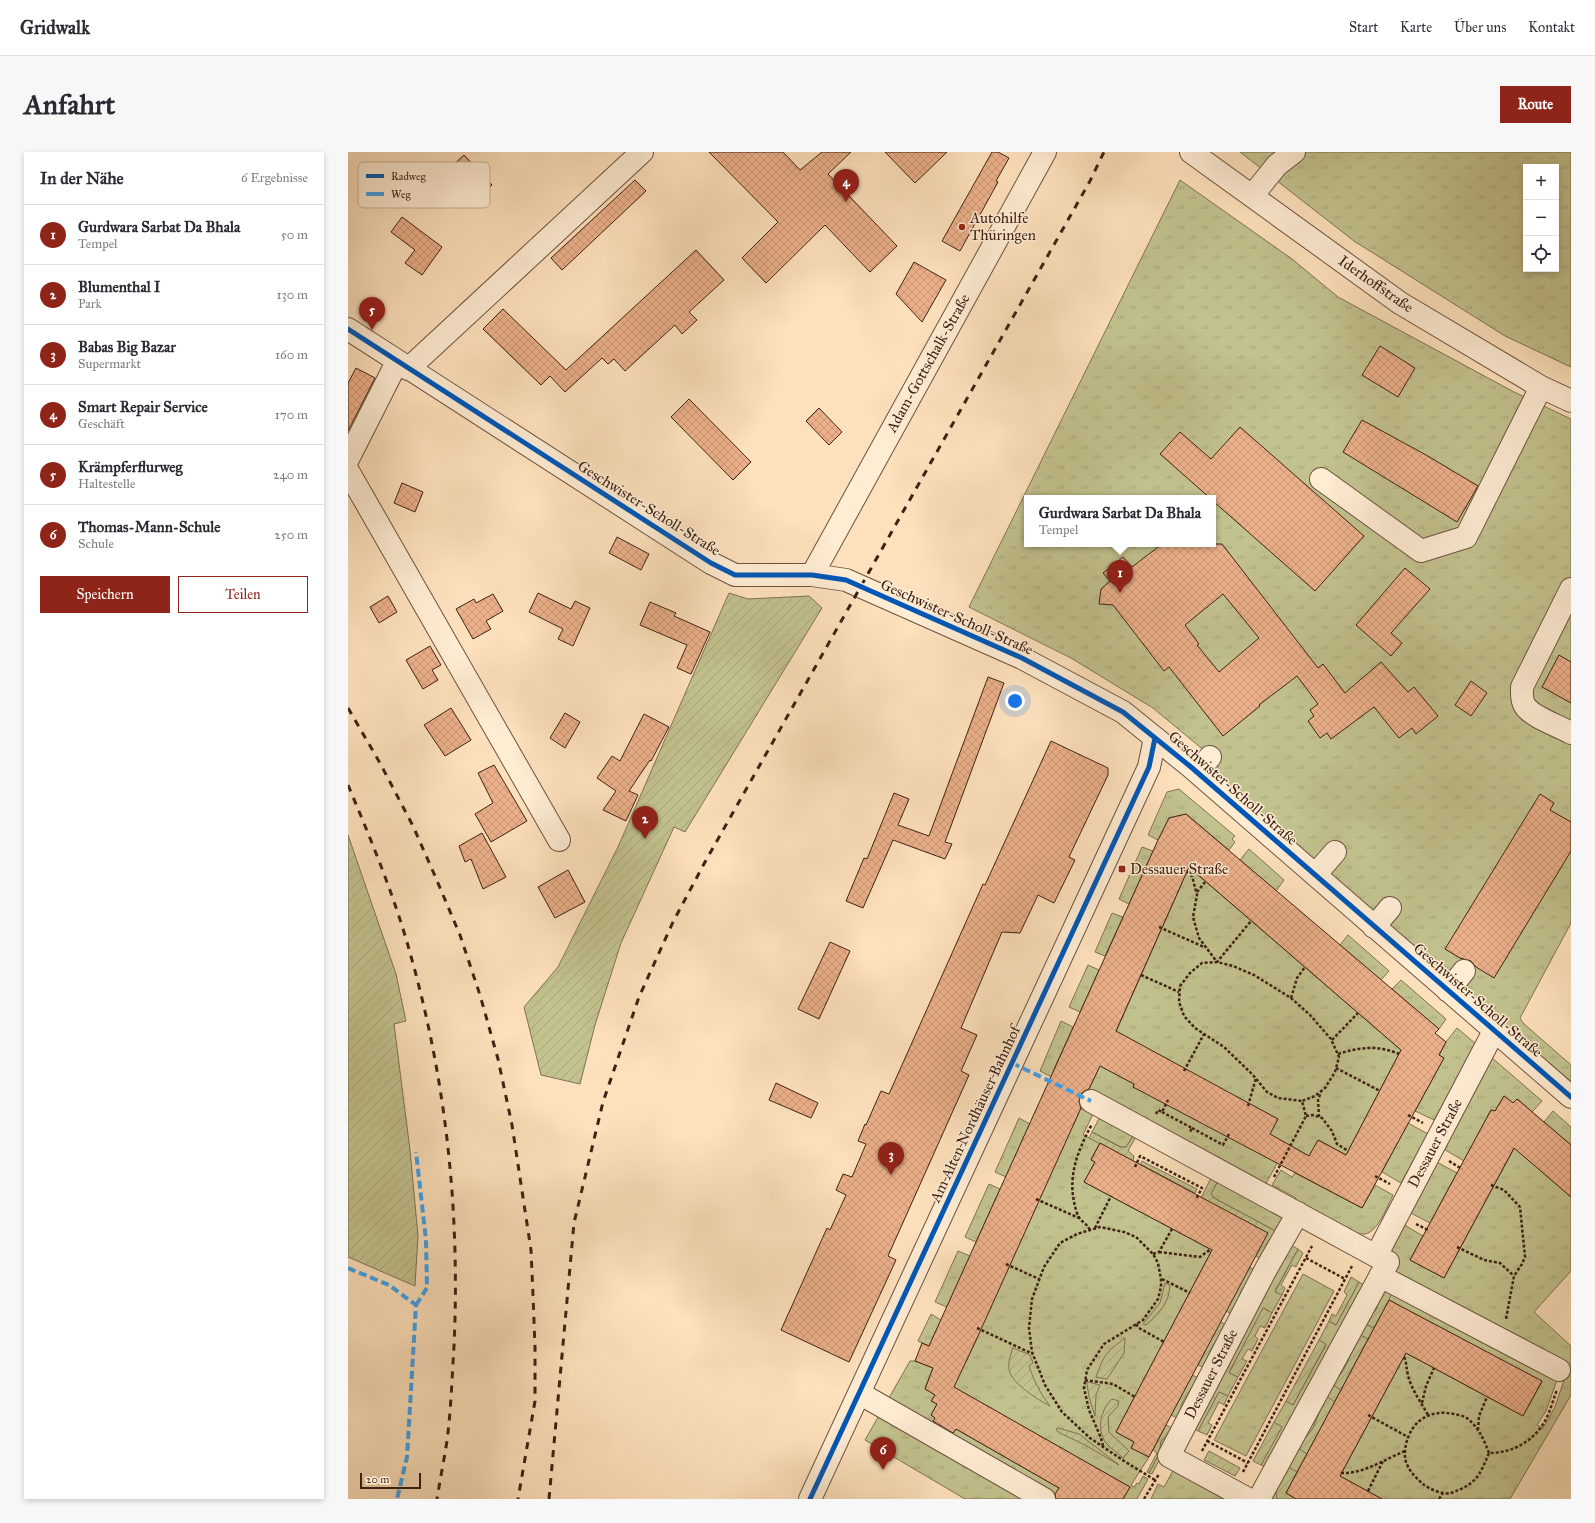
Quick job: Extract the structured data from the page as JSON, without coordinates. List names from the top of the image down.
{
  "streets": {
    "street": [
      "Iderhoffstraße",
      "Adam-Gottschalk-Straße",
      "Geschwister-Scholl-Straße",
      "Am Alten Nordhäuser Bahnhof",
      "Dessauer Straße"
    ]
  },
  "crossings": [
    ["Adam-Gottschalk-Straße", "Geschwister-Scholl-Straße"],
    ["Geschwister-Scholl-Straße", "Am Alten Nordhäuser Bahnhof"],
    ["Geschwister-Scholl-Straße", "Dessauer Straße"]
  ],
  "places": {
    "other": ["Autohilfe Thüringen"],
    "transit": ["Dessauer Straße"]
  },
  "legend": ["Radweg", "Weg"],
  "scale_bar": "20 m",
  "page": {
    "header": "Gridwalk",
    "nav": [
      "Start",
      "Karte",
      "Über uns",
      "Kontakt"
    ],
    "buttons": [
      "Route",
      ["Speichern", "Teilen"]
    ],
    "title": "Anfahrt",
    "heading": ["In der Nähe", "6 Ergebnisse"],
    "map_buttons": ["+", "−"],
    "pins": [
      "4",
      "5",
      "1",
      "2",
      "3",
      "6"
    ],
    "list": [
      {
        "mark": "1",
        "name": "Gurdwara Sarbat Da Bhala",
        "note": "Tempel",
        "value": "50 m"
      },
      {
        "mark": "2",
        "name": "Blumenthal I",
        "note": "Park",
        "value": "130 m"
      },
      {
        "mark": "3",
        "name": "Babas Big Bazar",
        "note": "Supermarkt",
        "value": "160 m"
      },
      {
        "mark": "4",
        "name": "Smart Repair Service",
        "note": "Geschäft",
        "value": "170 m"
      },
      {
        "mark": "5",
        "name": "Krämpferflurweg",
        "note": "Haltestelle",
        "value": "240 m"
      },
      {
        "mark": "6",
        "name": "Thomas-Mann-Schule",
        "note": "Schule",
        "value": "250 m"
      }
    ],
    "popup": ["Gurdwara Sarbat Da Bhala", "Tempel"],
    "scale": "20 m"
  }
}
